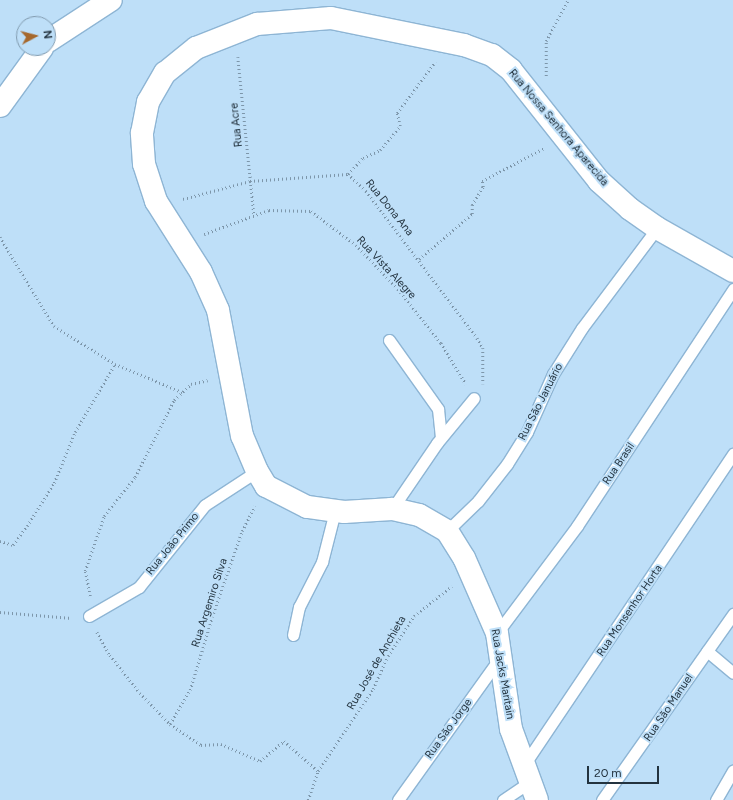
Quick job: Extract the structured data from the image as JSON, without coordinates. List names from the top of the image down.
{
  "streets": {
    "street": ["Rua Nossa Senhora Aparecida", "Rua Jacks Maritain"],
    "lane": [
      "Rua São Januário",
      "Rua Brasil",
      "Rua João Primo",
      "Rua Monsenhor Horta",
      "Rua São Manuel",
      "Rua São Jorge"
    ],
    "path": [
      "Rua Acre",
      "Rua Dona Ana",
      "Rua Vista Alegre",
      "Rua Argemiro Silva",
      "Rua José de Anchieta"
    ]
  },
  "crossings": [
    ["Rua Acre", "Rua Nossa Senhora Aparecida"],
    ["Rua Acre", "Rua Vista Alegre"],
    ["Rua Nossa Senhora Aparecida", "Rua Vista Alegre"],
    ["Rua Nossa Senhora Aparecida", "Rua São Januário"],
    ["Rua Nossa Senhora Aparecida", "Rua João Primo"],
    ["Rua Nossa Senhora Aparecida", "Rua Argemiro Silva"],
    ["Rua Dona Ana", "Rua Vista Alegre"],
    ["Rua São Januário", "Rua Jacks Maritain"],
    ["Rua Brasil", "Rua Jacks Maritain"],
    ["Rua João Primo", "Rua Argemiro Silva"],
    ["Rua Monsenhor Horta", "Rua Jacks Maritain"],
    ["Rua José de Anchieta", "Rua Jacks Maritain"],
    ["Rua Jacks Maritain", "Rua São Jorge"]
  ],
  "scale_bar": "20 m",
  "north": "right"
}
